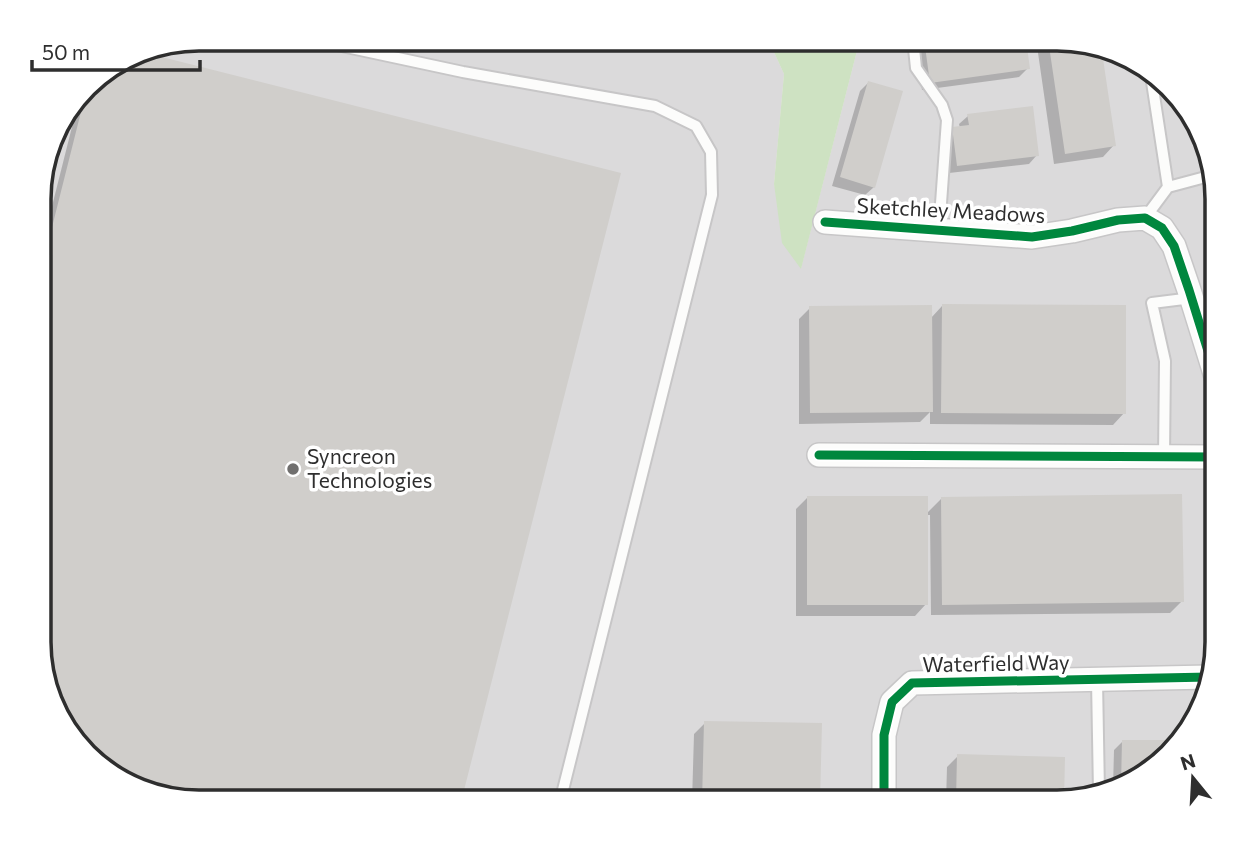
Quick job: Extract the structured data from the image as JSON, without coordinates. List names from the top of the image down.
{
  "streets": {
    "street": ["Sketchley Meadows", "Waterfield Way"]
  },
  "places": ["Syncreon Technologies"],
  "scale_bar": "50 m",
  "north": "top"
}
